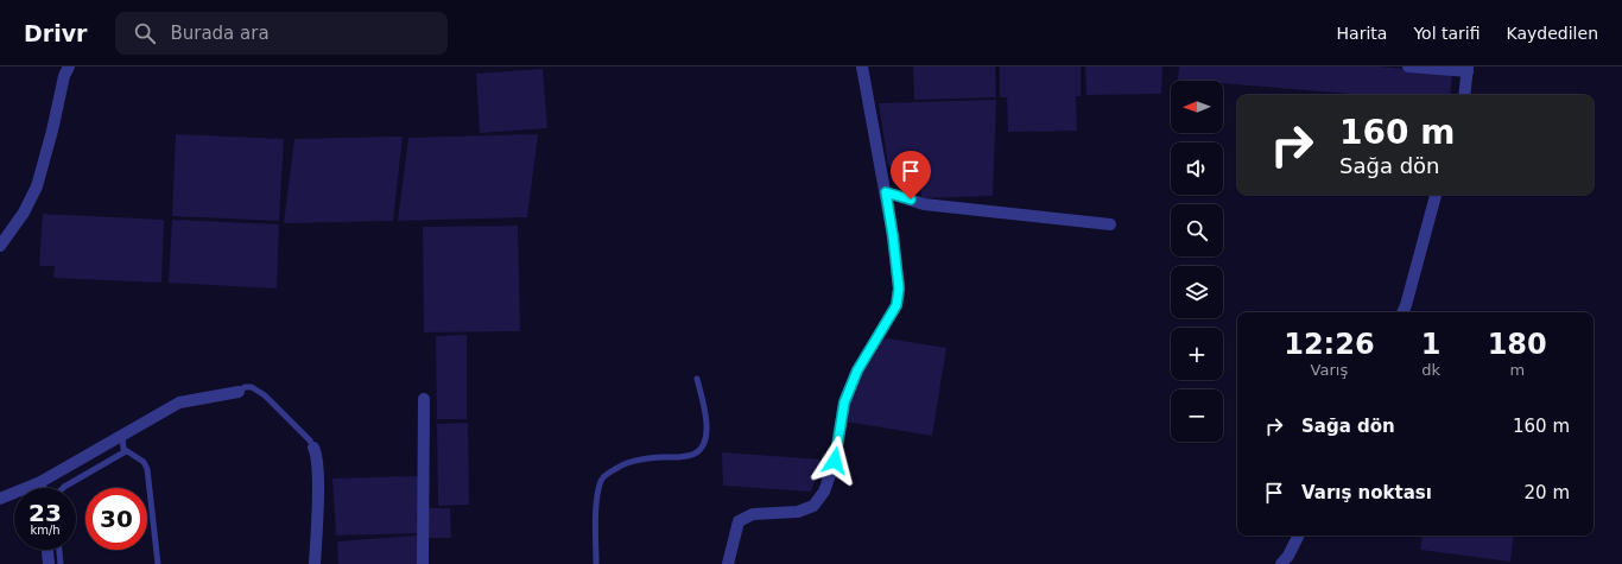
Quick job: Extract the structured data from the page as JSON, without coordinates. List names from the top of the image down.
{
  "north": "left",
  "page": {
    "header": "Drivr",
    "search": "Burada ara",
    "nav": ["Harita", "Yol tarifi", "Kaydedilen"],
    "map_buttons": ["+", "−"],
    "turn": ["160 m", "Sağa dön"],
    "eta": [
      "12:26",
      "Varış",
      "1",
      "dk",
      "180",
      "m"
    ],
    "list": [
      {
        "name": "Sağa dön",
        "value": "160 m"
      },
      {
        "name": "Varış noktası",
        "value": "20 m"
      }
    ],
    "speed": "23 km/h",
    "limit": "30"
  }
}
